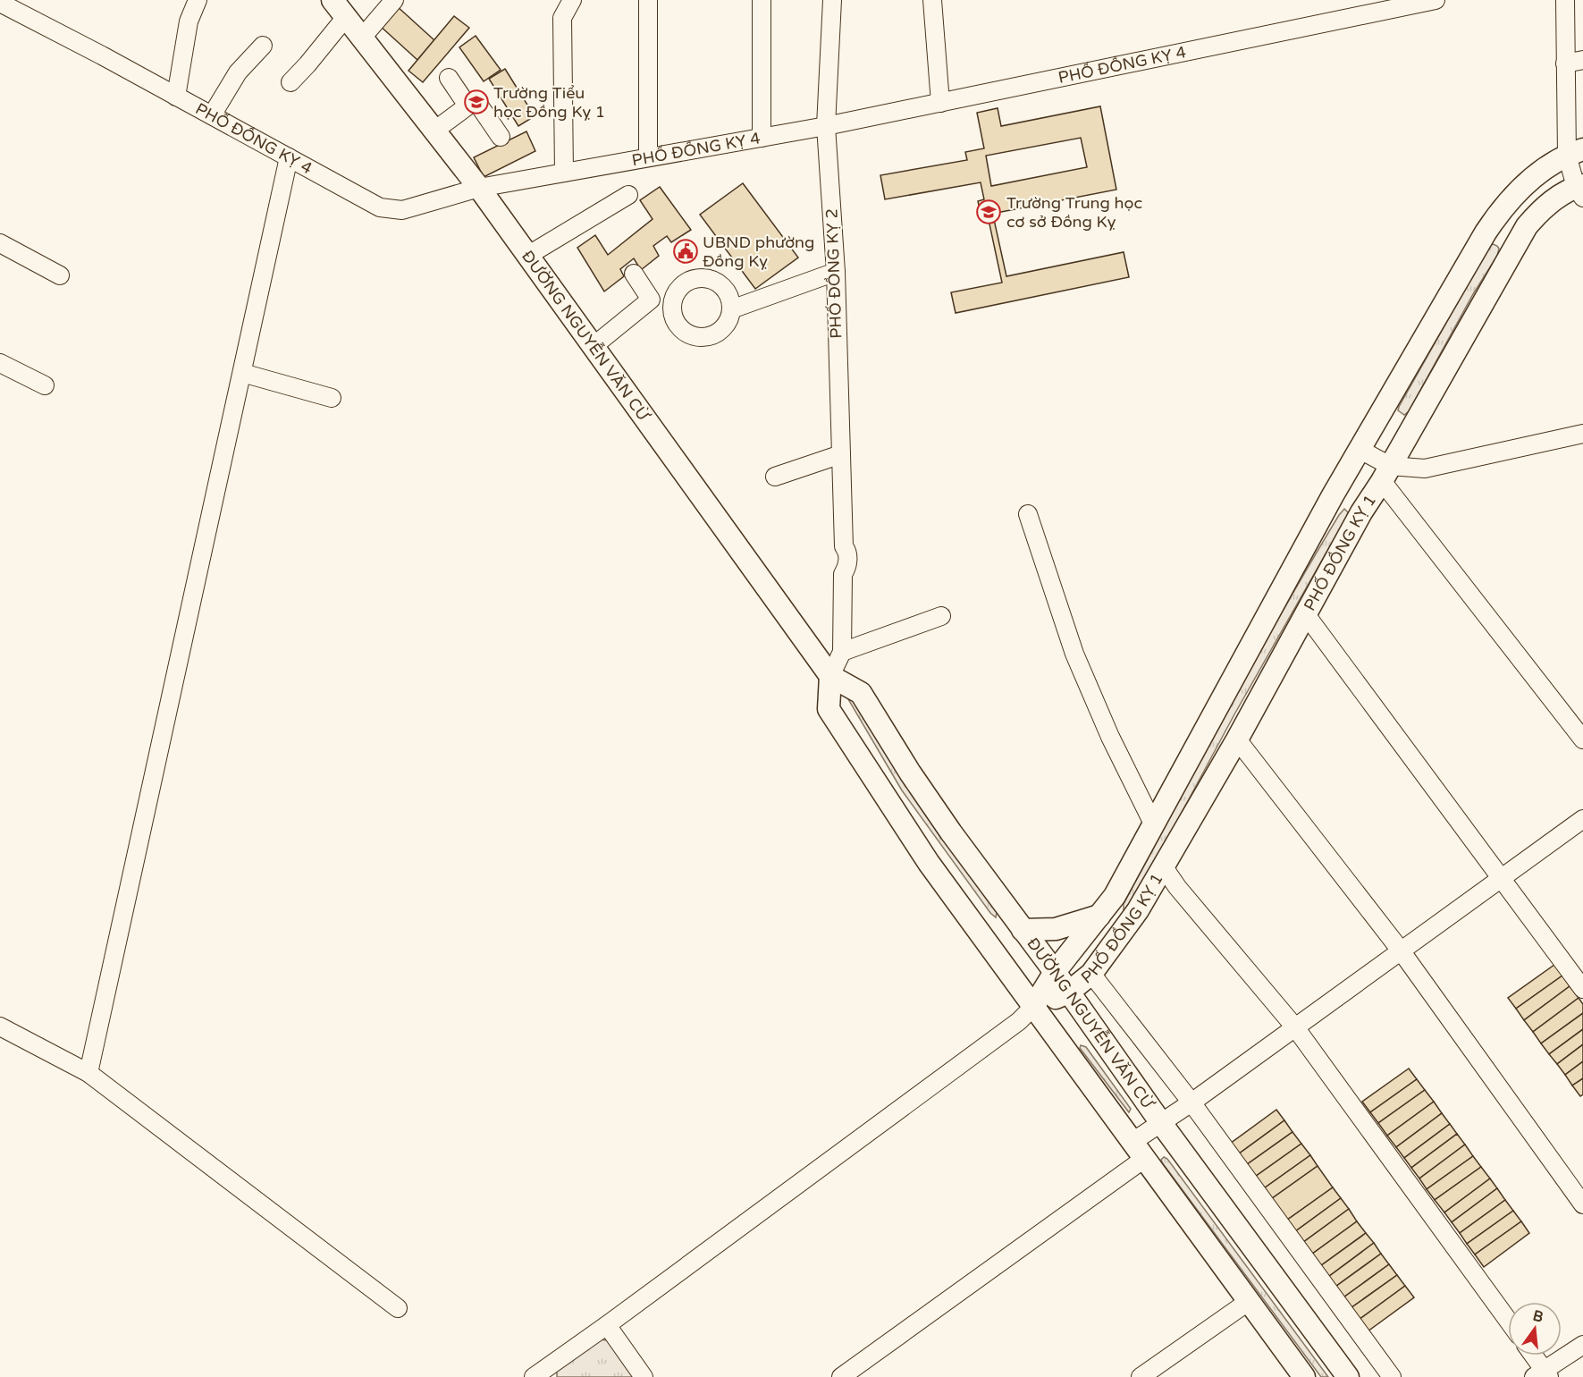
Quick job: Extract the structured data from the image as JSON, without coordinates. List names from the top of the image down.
{
  "streets": {
    "main road": ["ĐƯỜNG NGUYỄN VĂN CỪ", "PHỐ ĐỒNG KỴ 1"],
    "street": ["PHỐ ĐỒNG KỴ 4", "PHỐ ĐỒNG KỴ 2"]
  },
  "crossings": [
    ["PHỐ ĐỒNG KỴ 4", "PHỐ ĐỒNG KỴ 2"],
    ["PHỐ ĐỒNG KỴ 4", "ĐƯỜNG NGUYỄN VĂN CỪ"],
    ["PHỐ ĐỒNG KỴ 2", "ĐƯỜNG NGUYỄN VĂN CỪ"],
    ["ĐƯỜNG NGUYỄN VĂN CỪ", "PHỐ ĐỒNG KỴ 1"]
  ],
  "places": {
    "school or university": ["Trường Tiểu học Đồng Kỵ 1", "Trường Trung học cơ sở Đồng Kỵ"],
    "public building": ["UBND phường Đồng Kỵ"]
  },
  "north": "top"
}
